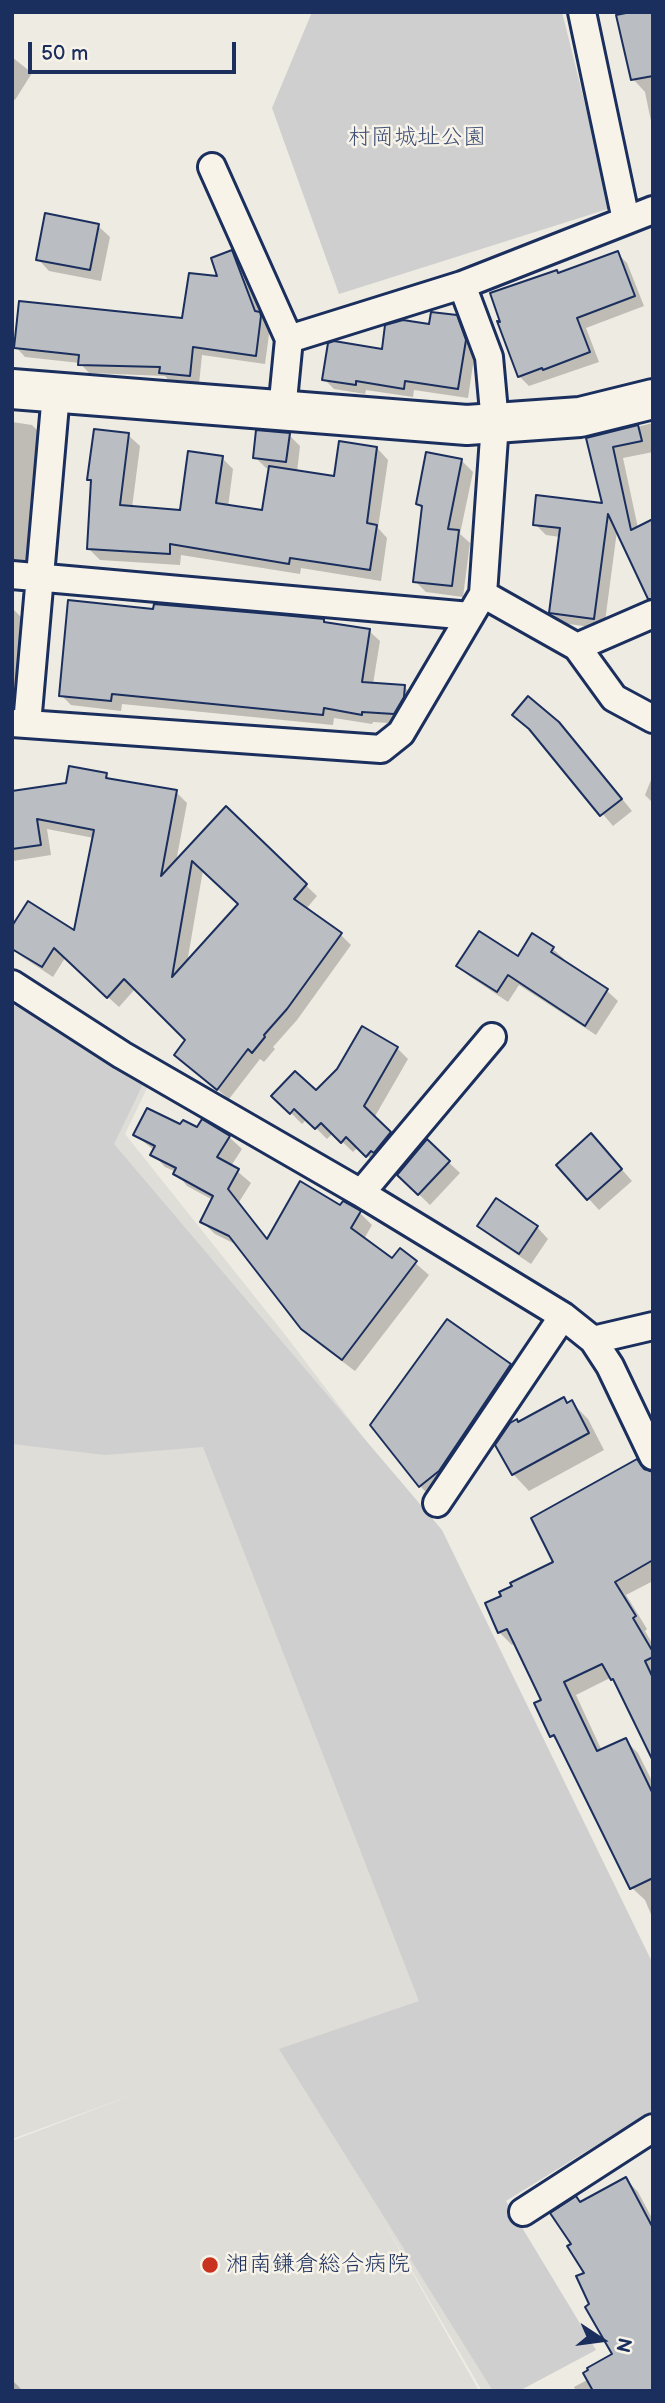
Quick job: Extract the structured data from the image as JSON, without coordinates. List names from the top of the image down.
{
  "parks": ["村岡城址公園"],
  "places": ["湘南鎌倉総合病院"],
  "scale_bar": "50 m",
  "north": "right"
}
